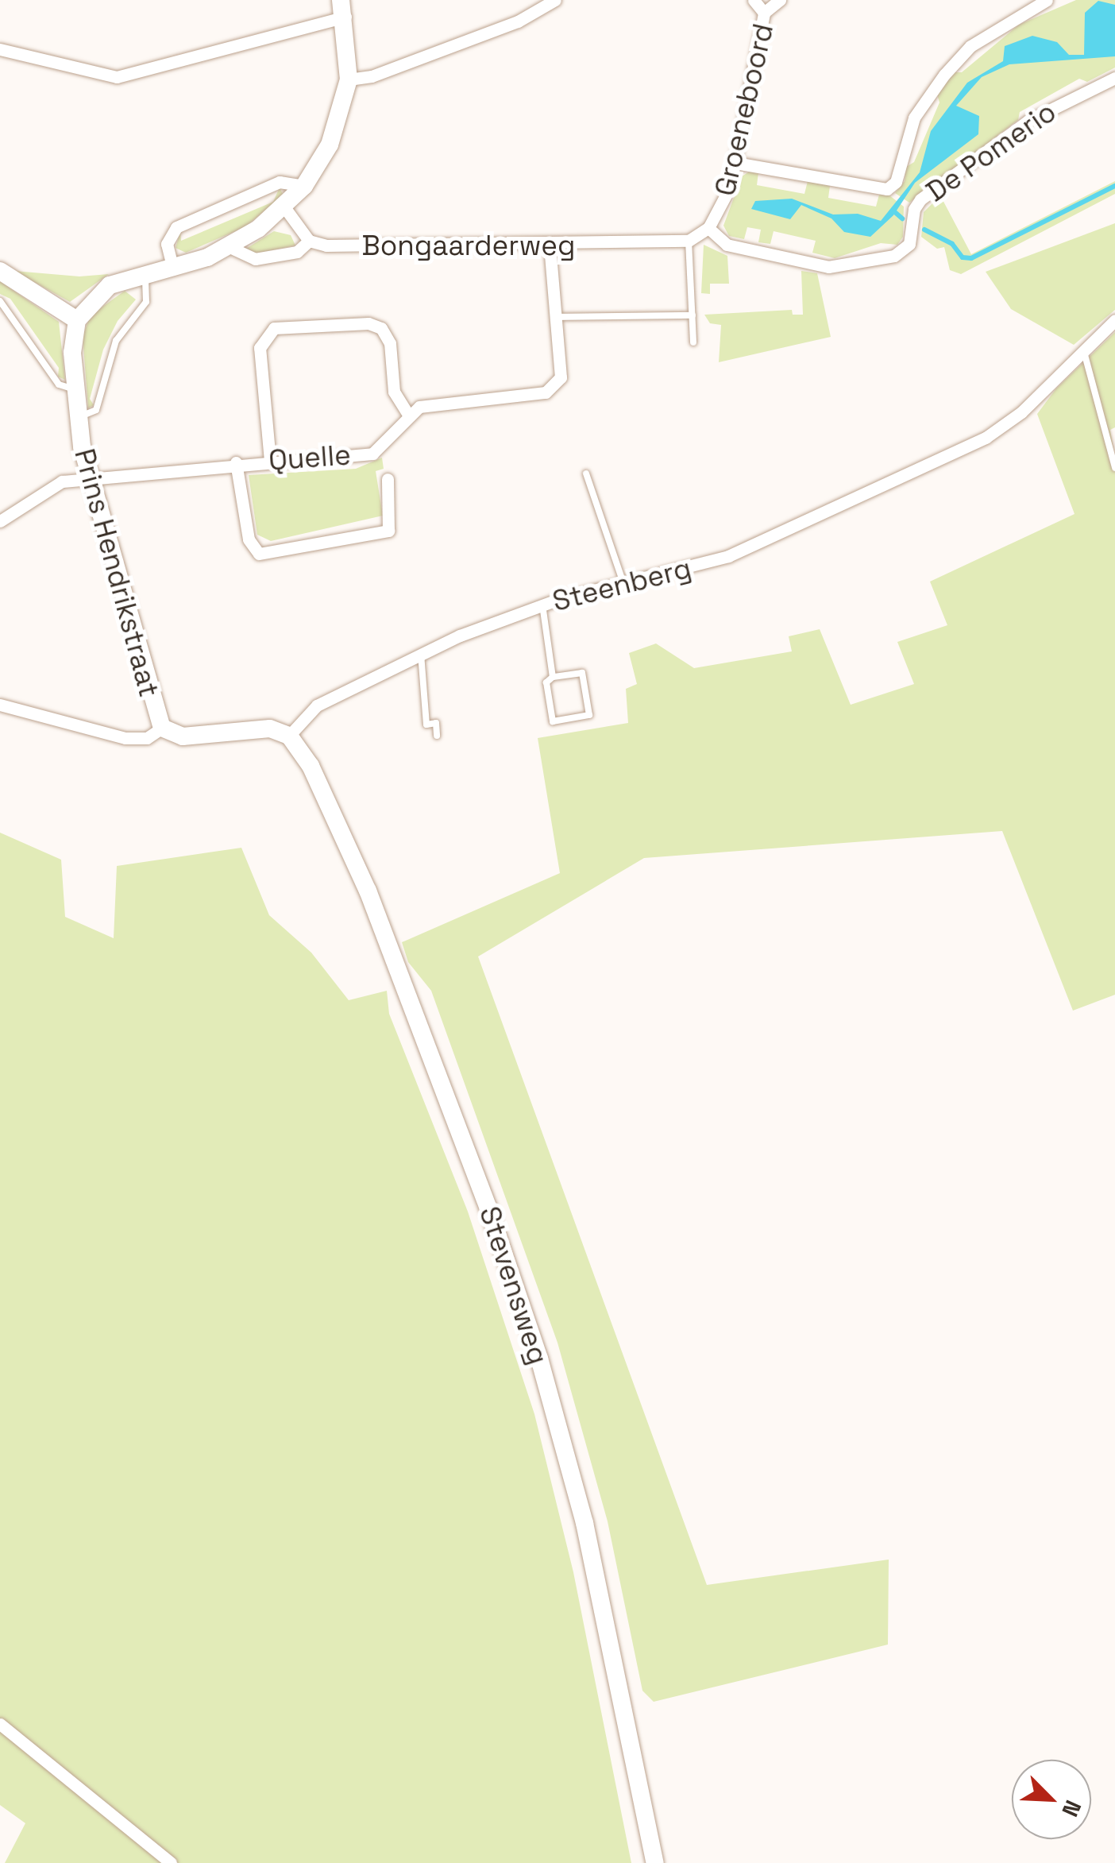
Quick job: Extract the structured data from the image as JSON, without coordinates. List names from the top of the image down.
{
  "streets": {
    "street": [
      "Groeneboord",
      "De Pomerio",
      "Bongaarderweg",
      "Quelle",
      "Prins Hendrikstraat",
      "Steenberg",
      "Stevensweg"
    ]
  },
  "crossings": [
    ["Groeneboord", "De Pomerio"],
    ["Groeneboord", "Bongaarderweg"],
    ["Quelle", "Prins Hendrikstraat"],
    ["Steenberg", "Stevensweg"]
  ],
  "north": "bottom right"
}
